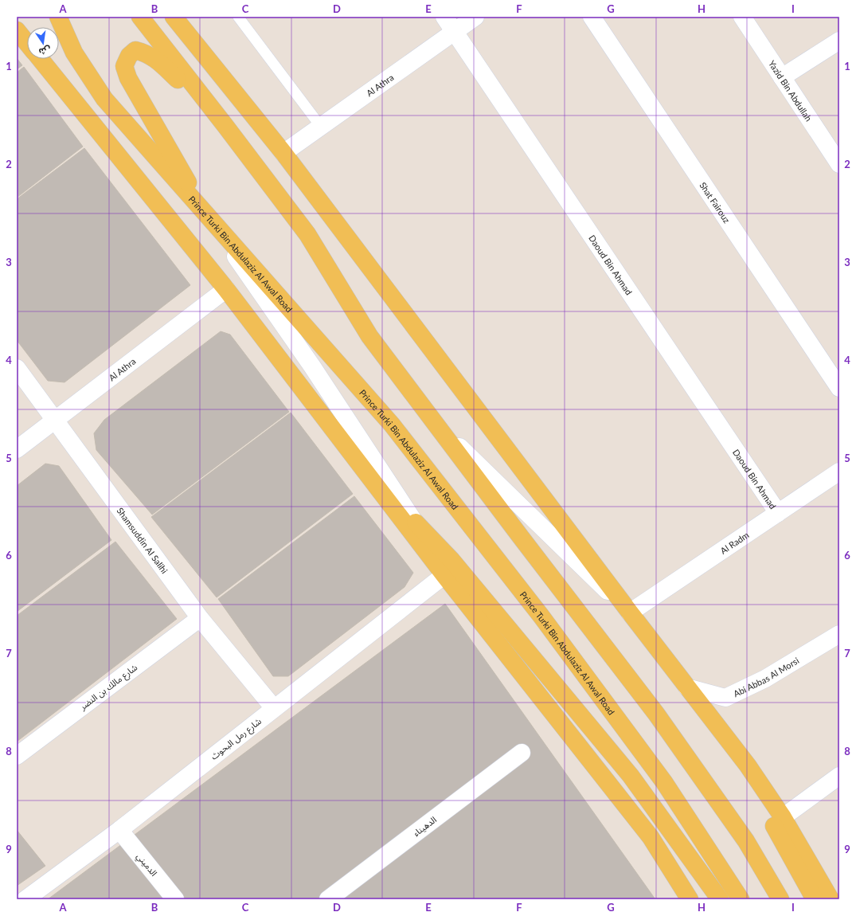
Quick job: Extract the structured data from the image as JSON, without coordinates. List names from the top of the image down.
{
  "streets": {
    "main road": ["Prince Turki Bin Abdulaziz Al Awal Road"],
    "street": [
      "Al Athra",
      "Yazid Bin Abdullah",
      "Shat Fairouz",
      "Daoud Bin Ahmad",
      "Shamsuddin Al Salihi",
      "Al Radm",
      "Abi Abbas Al Morsi",
      "شارع مالك بن النضر",
      "شارع رمل البحوث",
      "الدهيناء",
      "الدميني"
    ]
  },
  "crossings": [
    ["Al Athra", "Daoud Bin Ahmad"],
    ["Al Athra", "Shamsuddin Al Salihi"],
    ["Daoud Bin Ahmad", "Al Radm"],
    ["Shamsuddin Al Salihi", "شارع مالك بن النضر"],
    ["Shamsuddin Al Salihi", "شارع رمل البحوث"],
    ["شارع رمل البحوث", "الدميني"]
  ],
  "north": "bottom",
  "grid": {
    "columns": [
      "A",
      "B",
      "C",
      "D",
      "E",
      "F",
      "G",
      "H",
      "I"
    ],
    "rows": [
      "1",
      "2",
      "3",
      "4",
      "5",
      "6",
      "7",
      "8",
      "9"
    ]
  }
}
